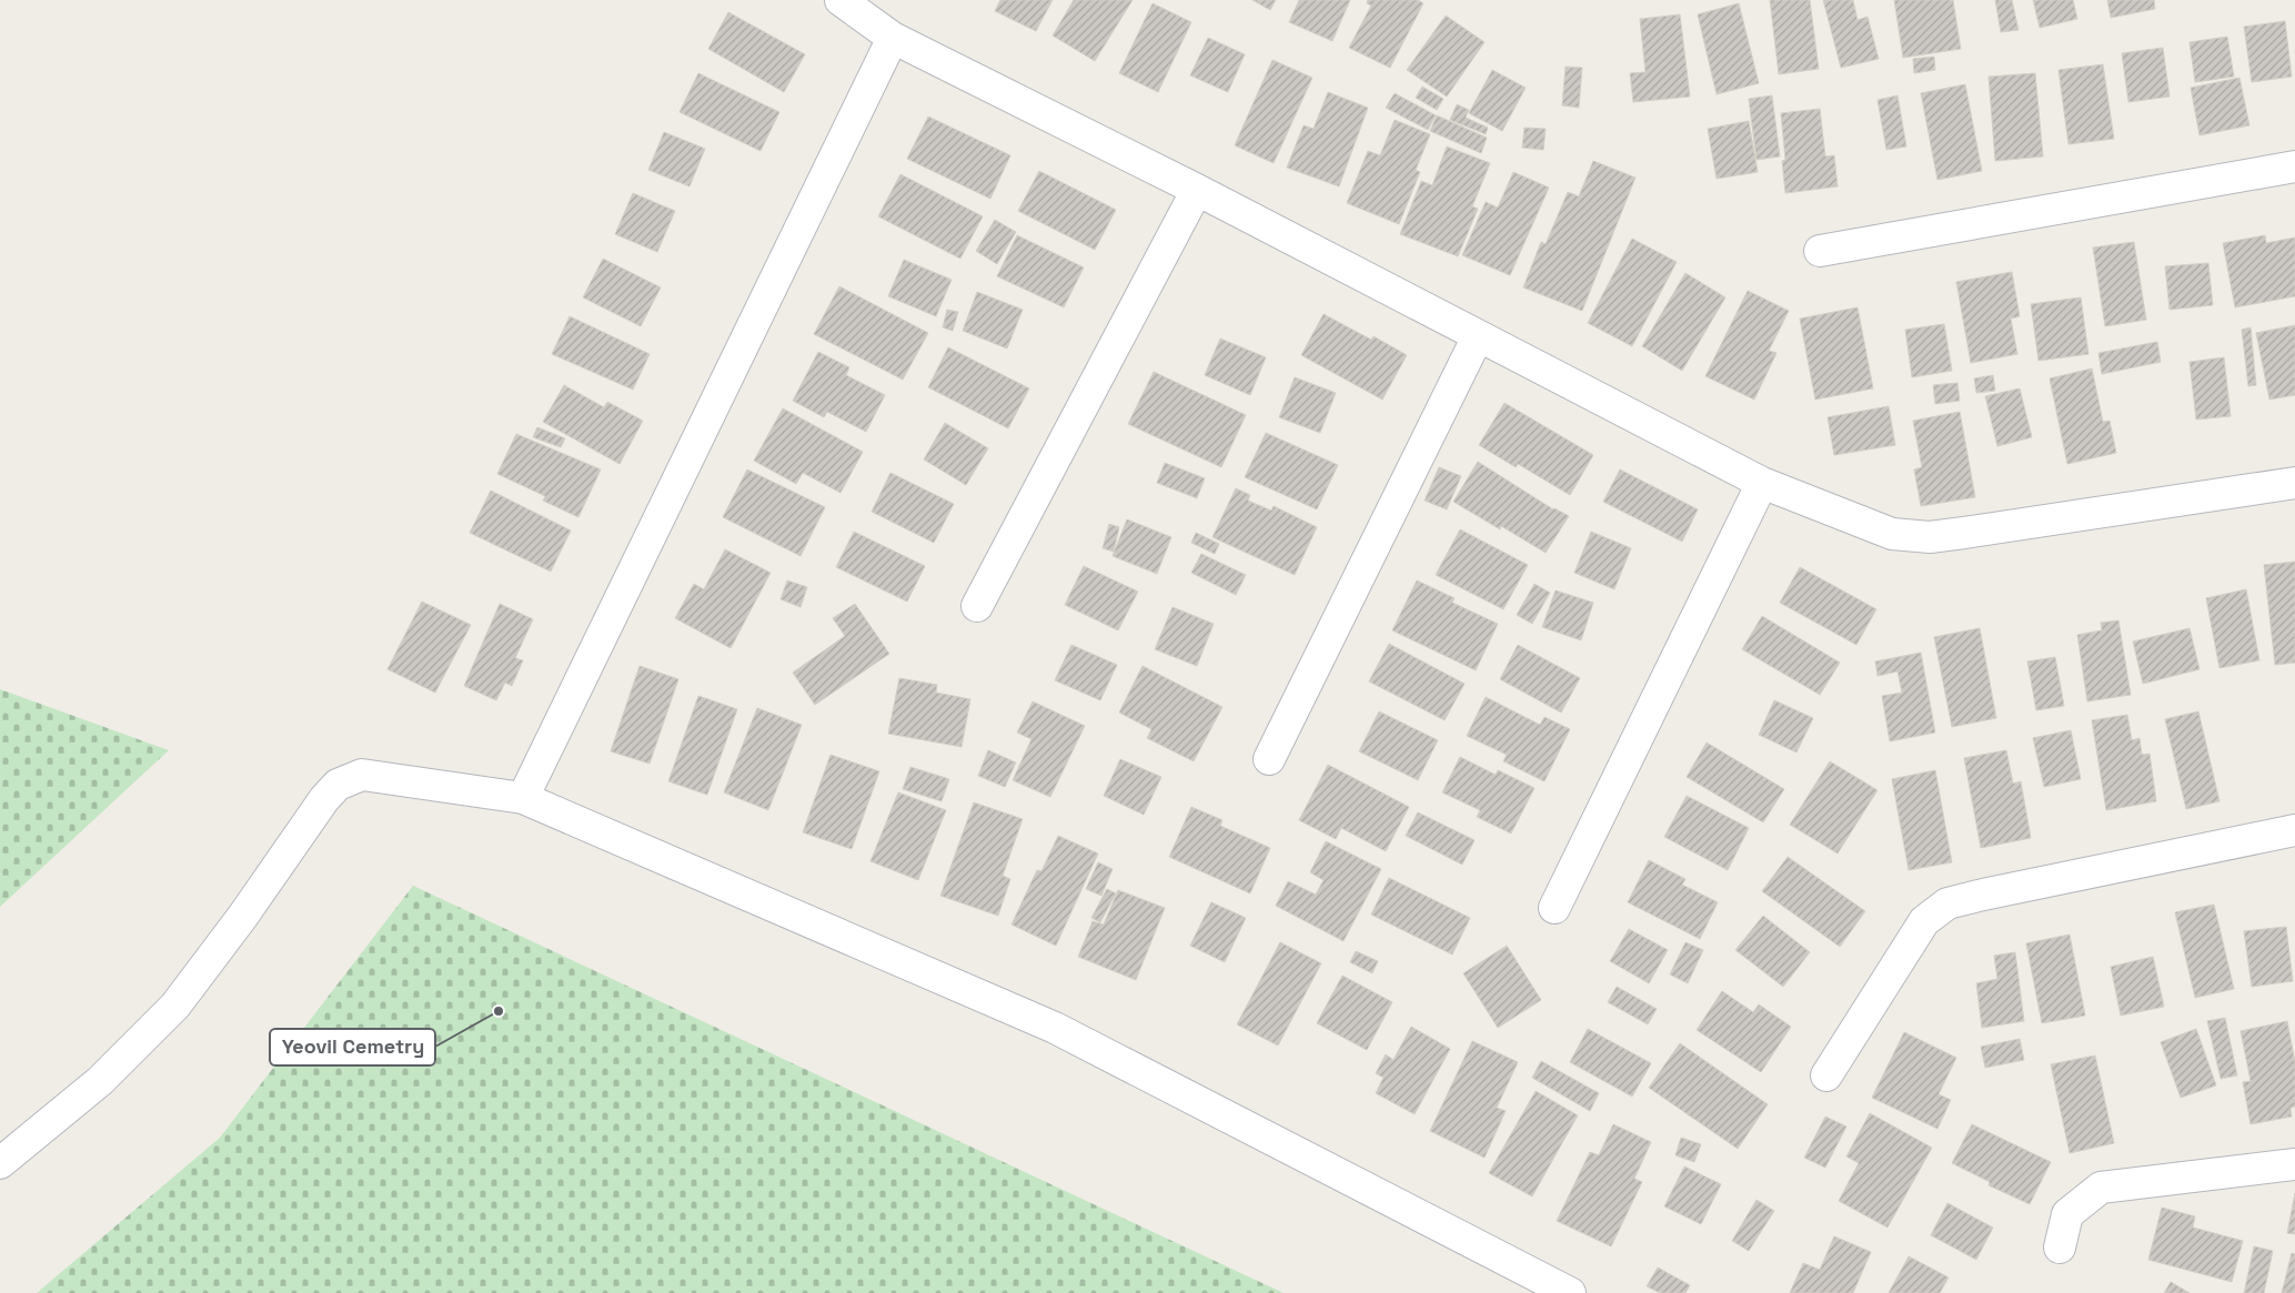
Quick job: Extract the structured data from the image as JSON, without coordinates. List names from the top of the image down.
{
  "places": ["Yeovil Cemetry"]
}
